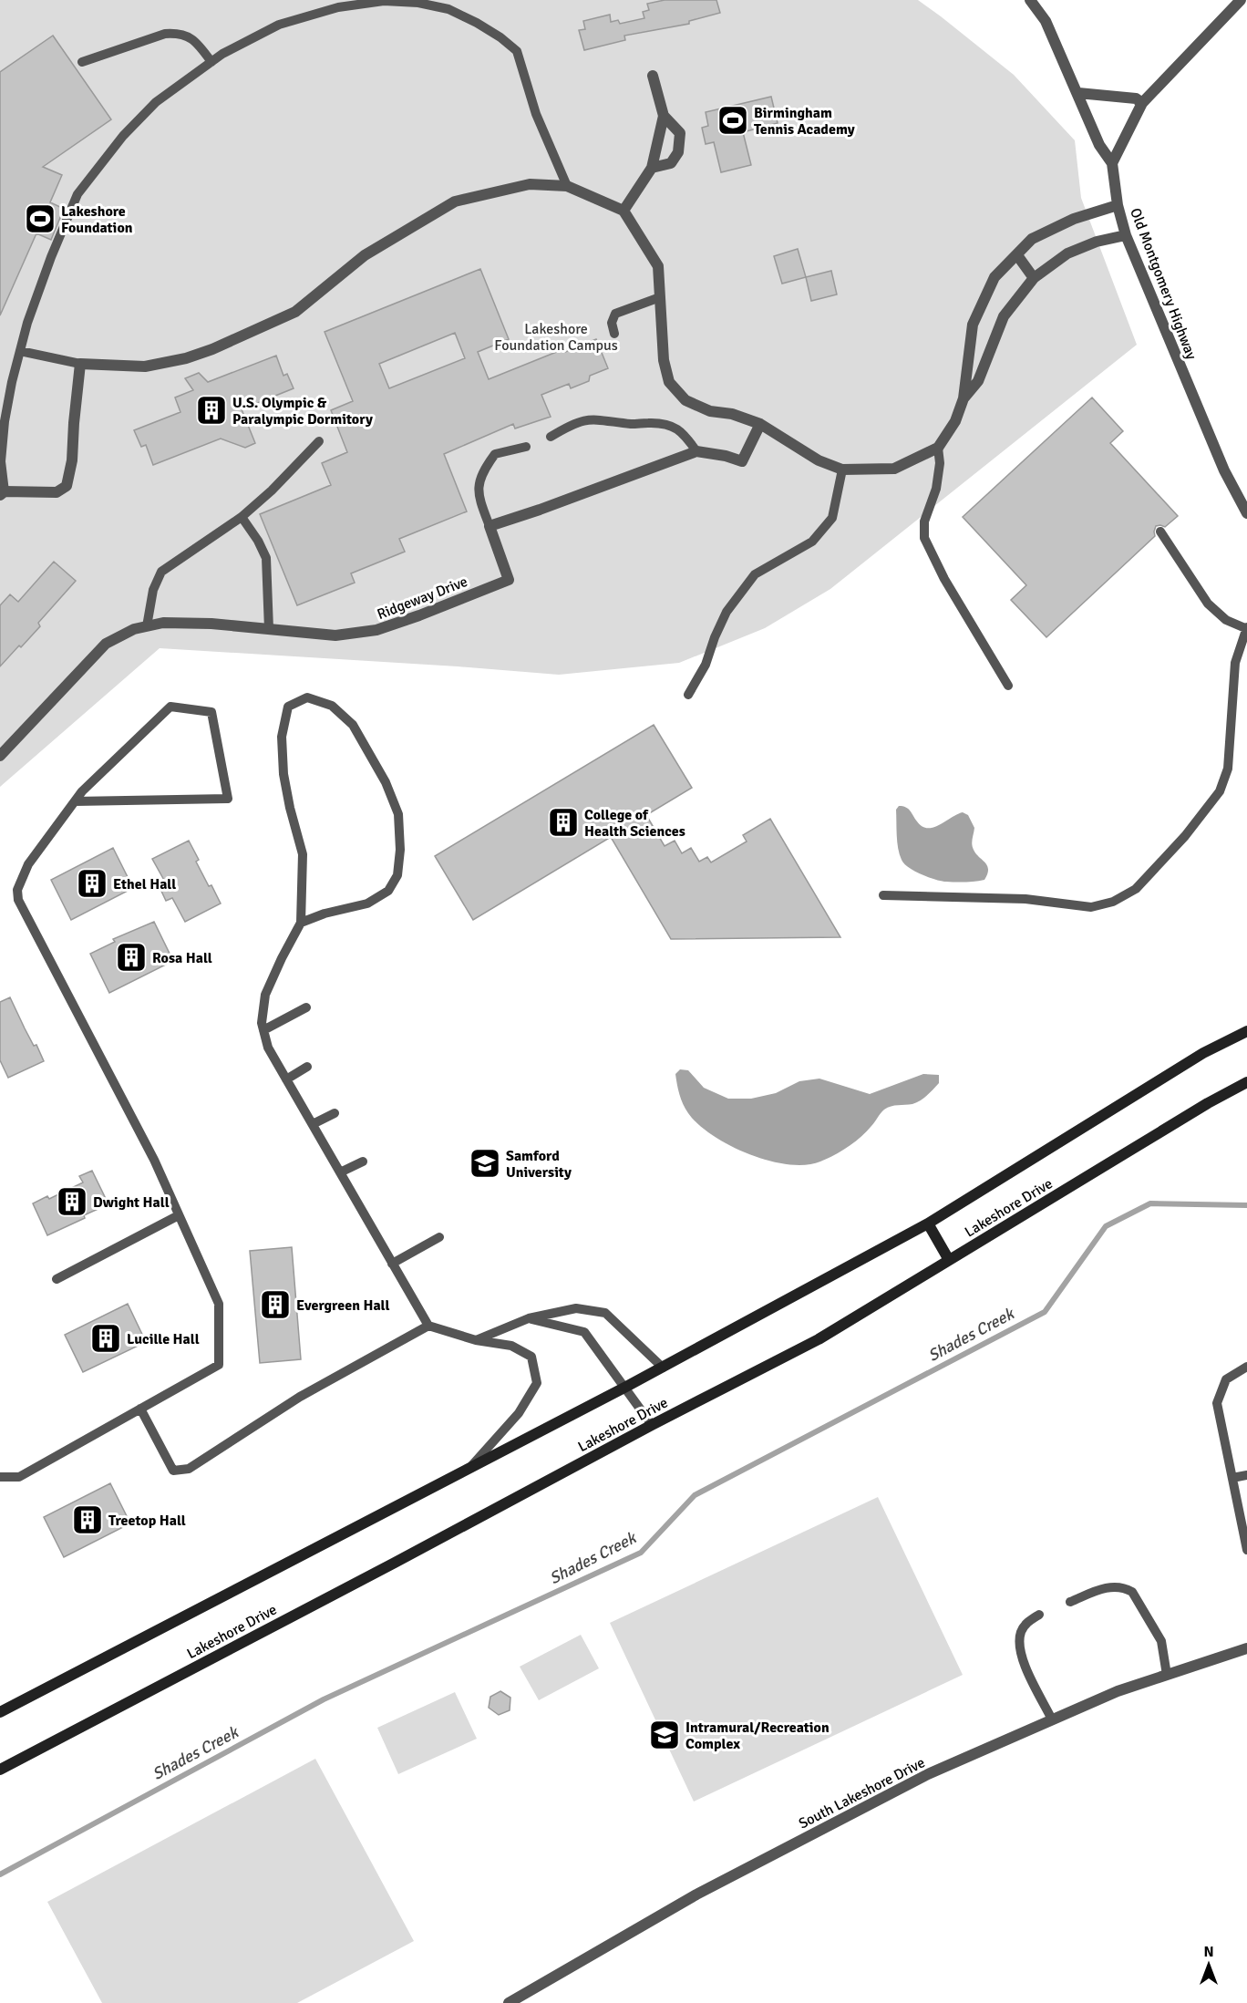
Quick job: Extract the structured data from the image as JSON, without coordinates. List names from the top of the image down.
{
  "streets": {
    "main road": ["Lakeshore Drive"],
    "street": ["Old Montgomery Highway", "Ridgeway Drive", "South Lakeshore Drive"]
  },
  "water": ["Shades Creek"],
  "parks": ["Lakeshore Foundation Campus"],
  "places": {
    "sports": ["Birmingham Tennis Academy", "Lakeshore Foundation"],
    "building": [
      "U.S. Olympic & Paralympic Dormitory",
      "College of Health Sciences",
      "Ethel Hall",
      "Rosa Hall",
      "Dwight Hall",
      "Evergreen Hall",
      "Lucille Hall",
      "Treetop Hall"
    ],
    "school or university": ["Samford University", "Intramural/Recreation Complex"]
  },
  "north": "top"
}
